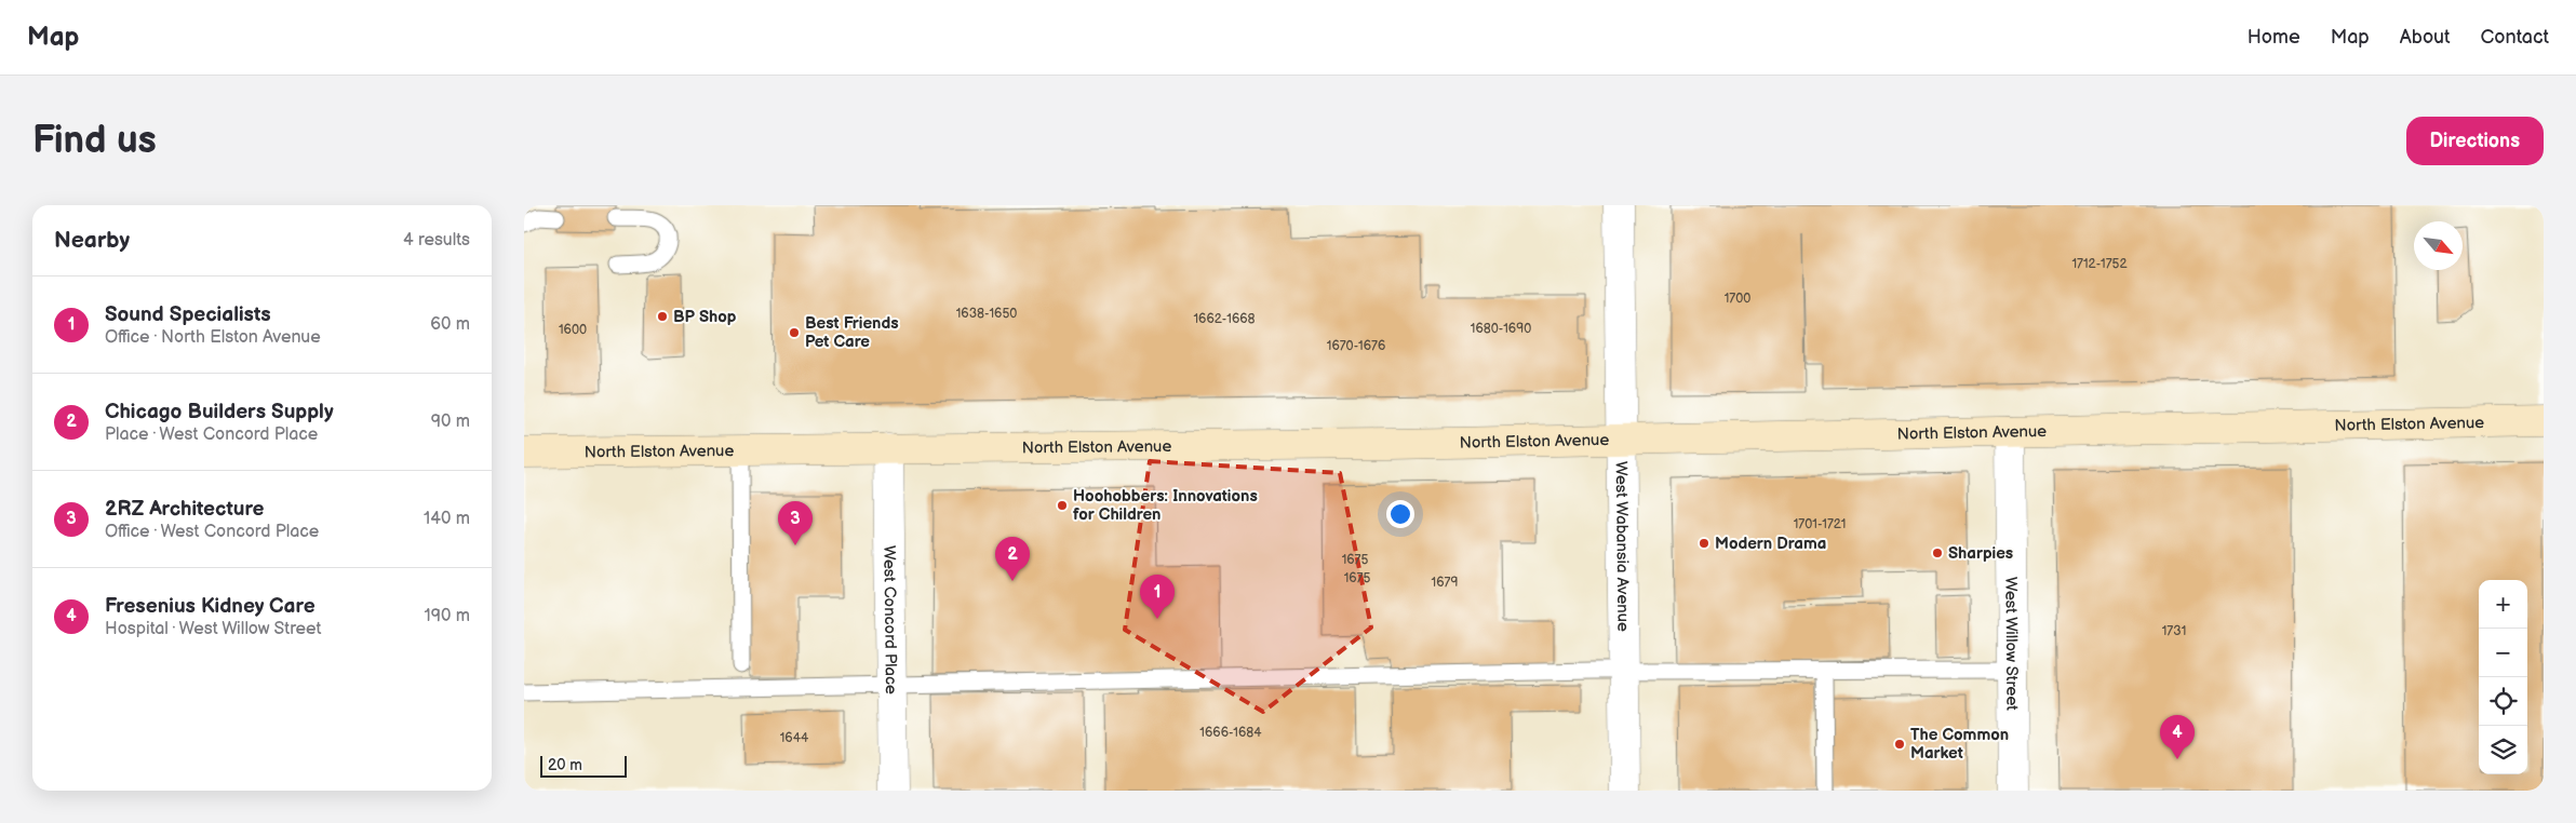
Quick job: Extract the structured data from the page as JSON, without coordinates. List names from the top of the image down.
{
  "streets": {
    "main road": ["North Elston Avenue"],
    "street": ["West Wabansia Avenue", "West Concord Place", "West Willow Street"]
  },
  "crossings": [
    ["North Elston Avenue", "West Wabansia Avenue"],
    ["North Elston Avenue", "West Concord Place"],
    ["North Elston Avenue", "West Willow Street"]
  ],
  "places": [
    "BP Shop",
    "Best Friends Pet Care",
    "Hoohobbers: Innovations for Children",
    "Modern Drama",
    "Sharpies",
    "The Common Market"
  ],
  "house_numbers": [
    "1712-1752",
    "1700",
    "1638-1650",
    "1662-1668",
    "1680-1690",
    "1600",
    "1670-1676",
    "1701-1721",
    "1675",
    "1675",
    "1679",
    "1731",
    "1666-1684",
    "1644"
  ],
  "scale_bar": "20 m",
  "north": "bottom right",
  "page": {
    "header": "Map",
    "nav": [
      "Home",
      "Map",
      "About",
      "Contact"
    ],
    "buttons": "Directions",
    "title": "Find us",
    "heading": ["Nearby", "4 results"],
    "list": [
      {
        "mark": "1",
        "name": "Sound Specialists",
        "note": "Office · North Elston Avenue",
        "value": "60 m"
      },
      {
        "mark": "2",
        "name": "Chicago Builders Supply",
        "note": "Place · West Concord Place",
        "value": "90 m"
      },
      {
        "mark": "3",
        "name": "2RZ Architecture",
        "note": "Office · West Concord Place",
        "value": "140 m"
      },
      {
        "mark": "4",
        "name": "Fresenius Kidney Care",
        "note": "Hospital · West Willow Street",
        "value": "190 m"
      }
    ],
    "pins": [
      "3",
      "2",
      "1",
      "4"
    ],
    "map_buttons": ["+", "−"],
    "scale": "20 m"
  }
}
